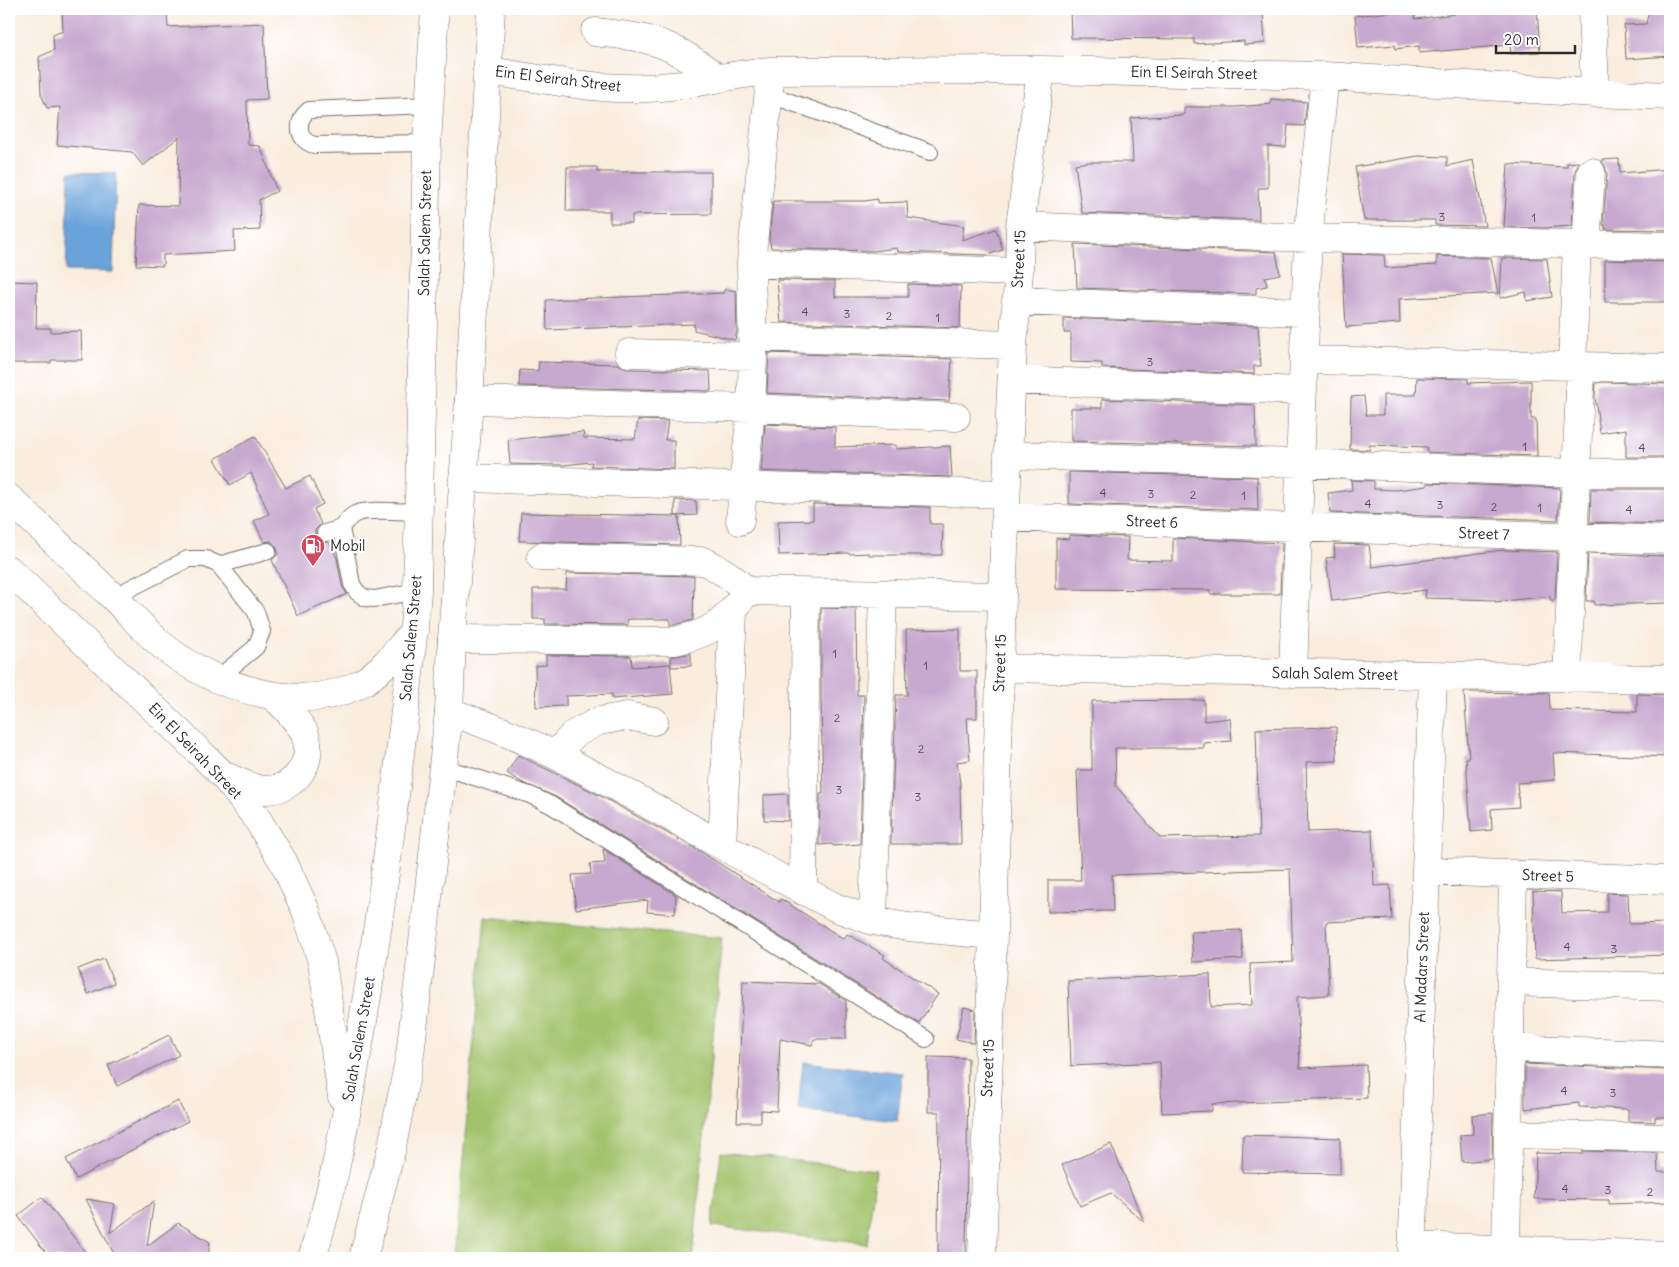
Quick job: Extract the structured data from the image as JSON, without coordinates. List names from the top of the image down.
{
  "streets": {
    "street": [
      "Ein El Seirah Street",
      "Salah Salem Street",
      "Street 15",
      "Street 6",
      "Street 7",
      "Street 5",
      "Al Madars Street"
    ]
  },
  "crossings": [
    ["Ein El Seirah Street", "Salah Salem Street"],
    ["Ein El Seirah Street", "Street 15"],
    ["Salah Salem Street", "Street 15"],
    ["Salah Salem Street", "Al Madars Street"],
    ["Street 15", "Street 6"],
    ["Street 6", "Street 7"],
    ["Street 5", "Al Madars Street"]
  ],
  "places": {
    "fuel station": ["Mobil"]
  },
  "house_numbers": [
    "3",
    "1",
    "4",
    "3",
    "2",
    "1",
    "3",
    "1",
    "4",
    "4",
    "3",
    "2",
    "1",
    "4",
    "3",
    "2",
    "1",
    "4",
    "1",
    "1",
    "2",
    "2",
    "3",
    "3",
    "4",
    "3",
    "4",
    "3",
    "4",
    "3",
    "2"
  ],
  "scale_bar": "20 m"
}
